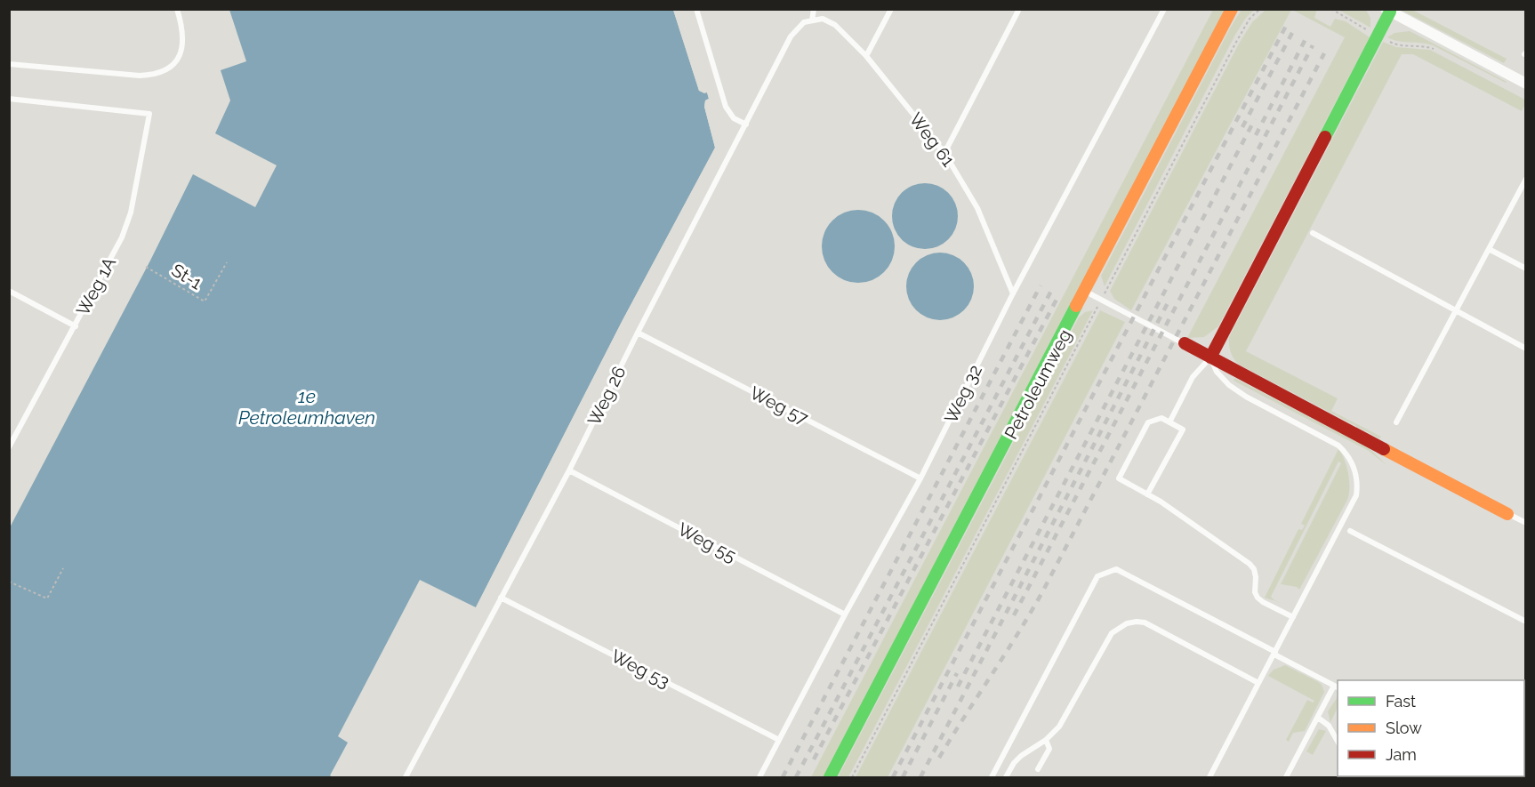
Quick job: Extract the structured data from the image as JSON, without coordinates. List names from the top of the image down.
{
  "streets": {
    "street": ["Petroleumweg"],
    "lane": [
      "Weg 61",
      "Weg 1A",
      "Weg 32",
      "Weg 26",
      "Weg 57",
      "Weg 55",
      "Weg 53"
    ],
    "path": ["St-1"]
  },
  "crossings": [
    ["Weg 61", "Weg 32"],
    ["Weg 61", "Weg 26"],
    ["Weg 32", "Weg 57"],
    ["Weg 32", "Weg 55"],
    ["Weg 32", "Weg 53"],
    ["Weg 26", "Weg 57"],
    ["Weg 26", "Weg 55"],
    ["Weg 26", "Weg 53"]
  ],
  "water": ["1e Petroleumhaven"],
  "legend": ["Fast", "Slow", "Jam"]
}
